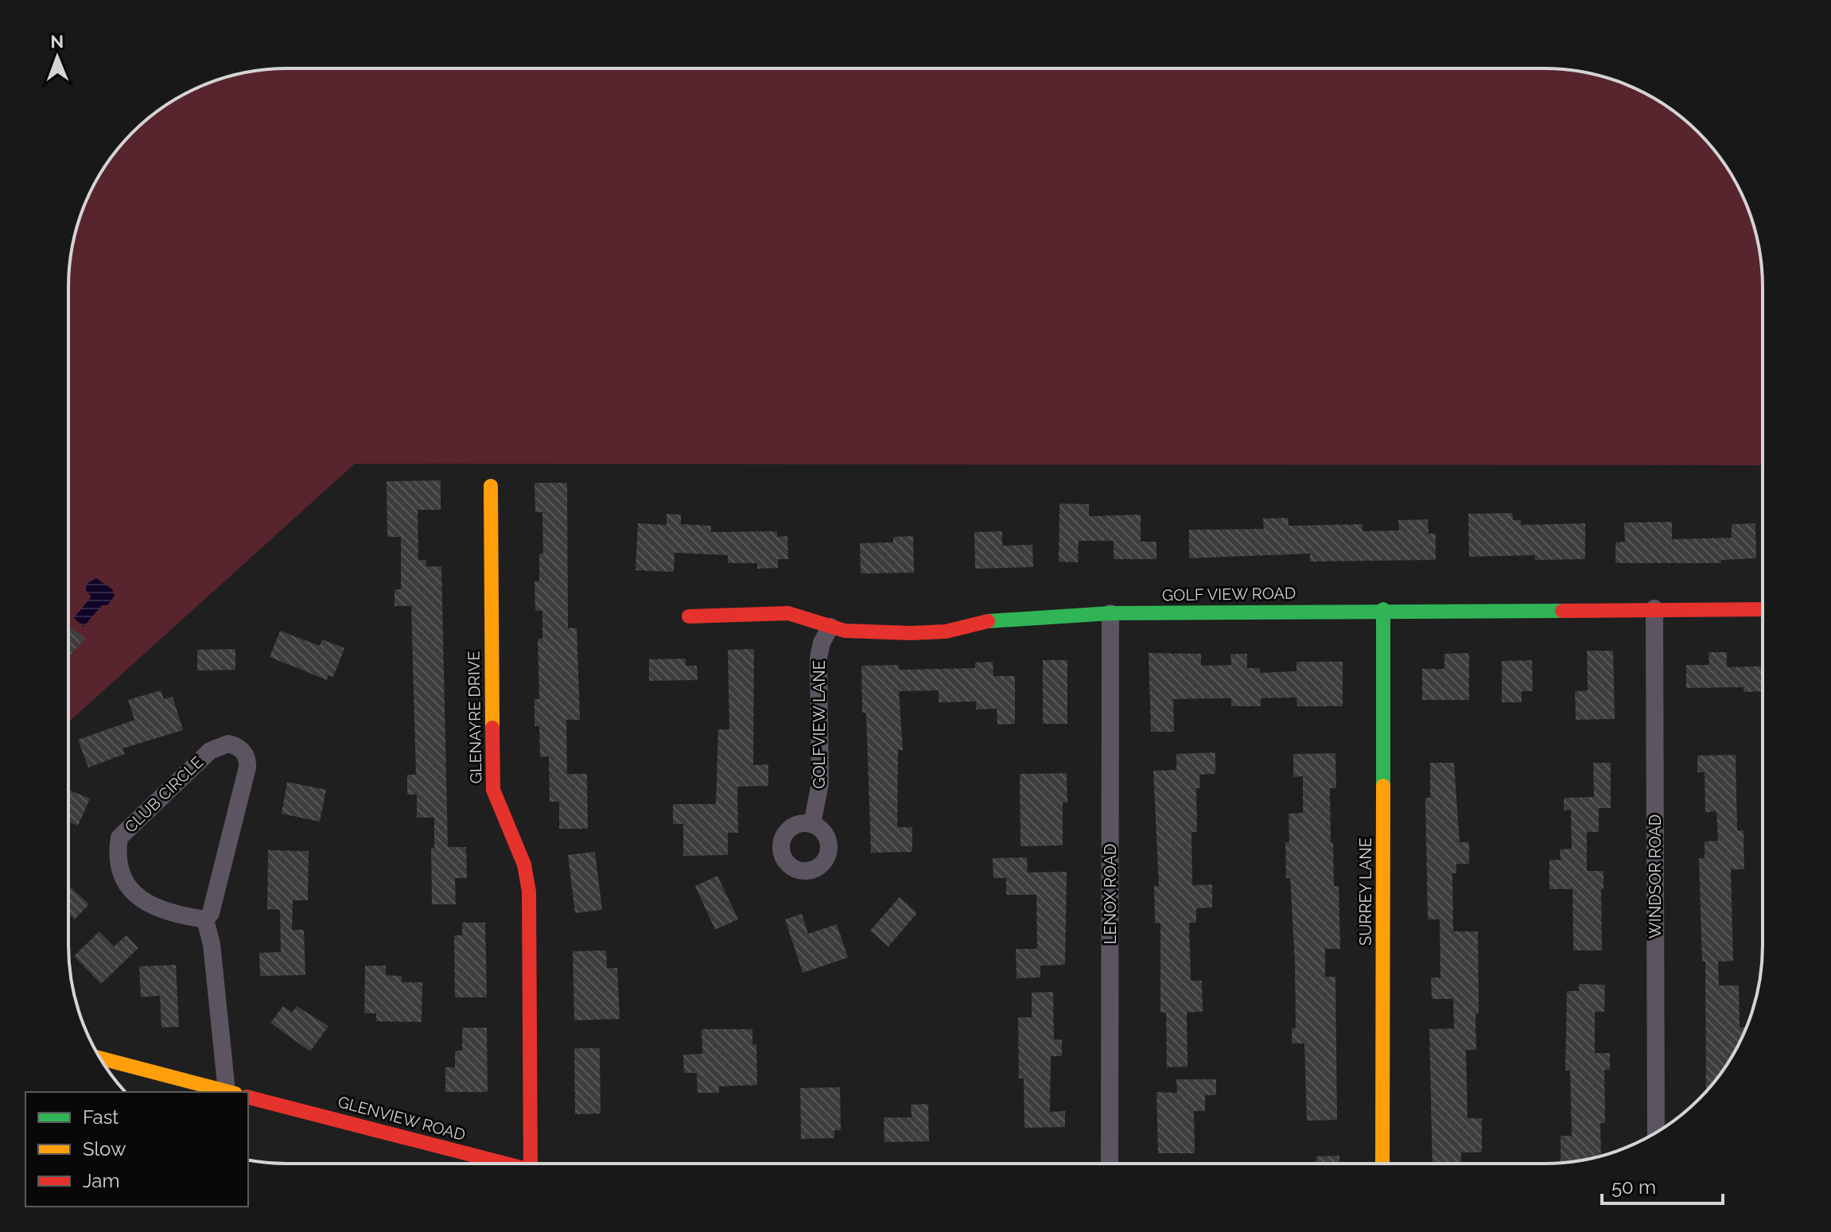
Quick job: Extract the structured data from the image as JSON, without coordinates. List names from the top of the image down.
{
  "streets": {
    "street": [
      "GOLF VIEW ROAD",
      "GLENAYRE DRIVE",
      "GOLFVIEW LANE",
      "CLUB CIRCLE",
      "WINDSOR ROAD",
      "SURREY LANE",
      "LENOX ROAD",
      "GLENVIEW ROAD"
    ]
  },
  "crossings": [
    ["GOLF VIEW ROAD", "GOLFVIEW LANE"],
    ["GOLF VIEW ROAD", "WINDSOR ROAD"],
    ["GOLF VIEW ROAD", "SURREY LANE"],
    ["GOLF VIEW ROAD", "LENOX ROAD"]
  ],
  "legend": ["Fast", "Slow", "Jam"],
  "scale_bar": "50 m",
  "north": "top"
}
